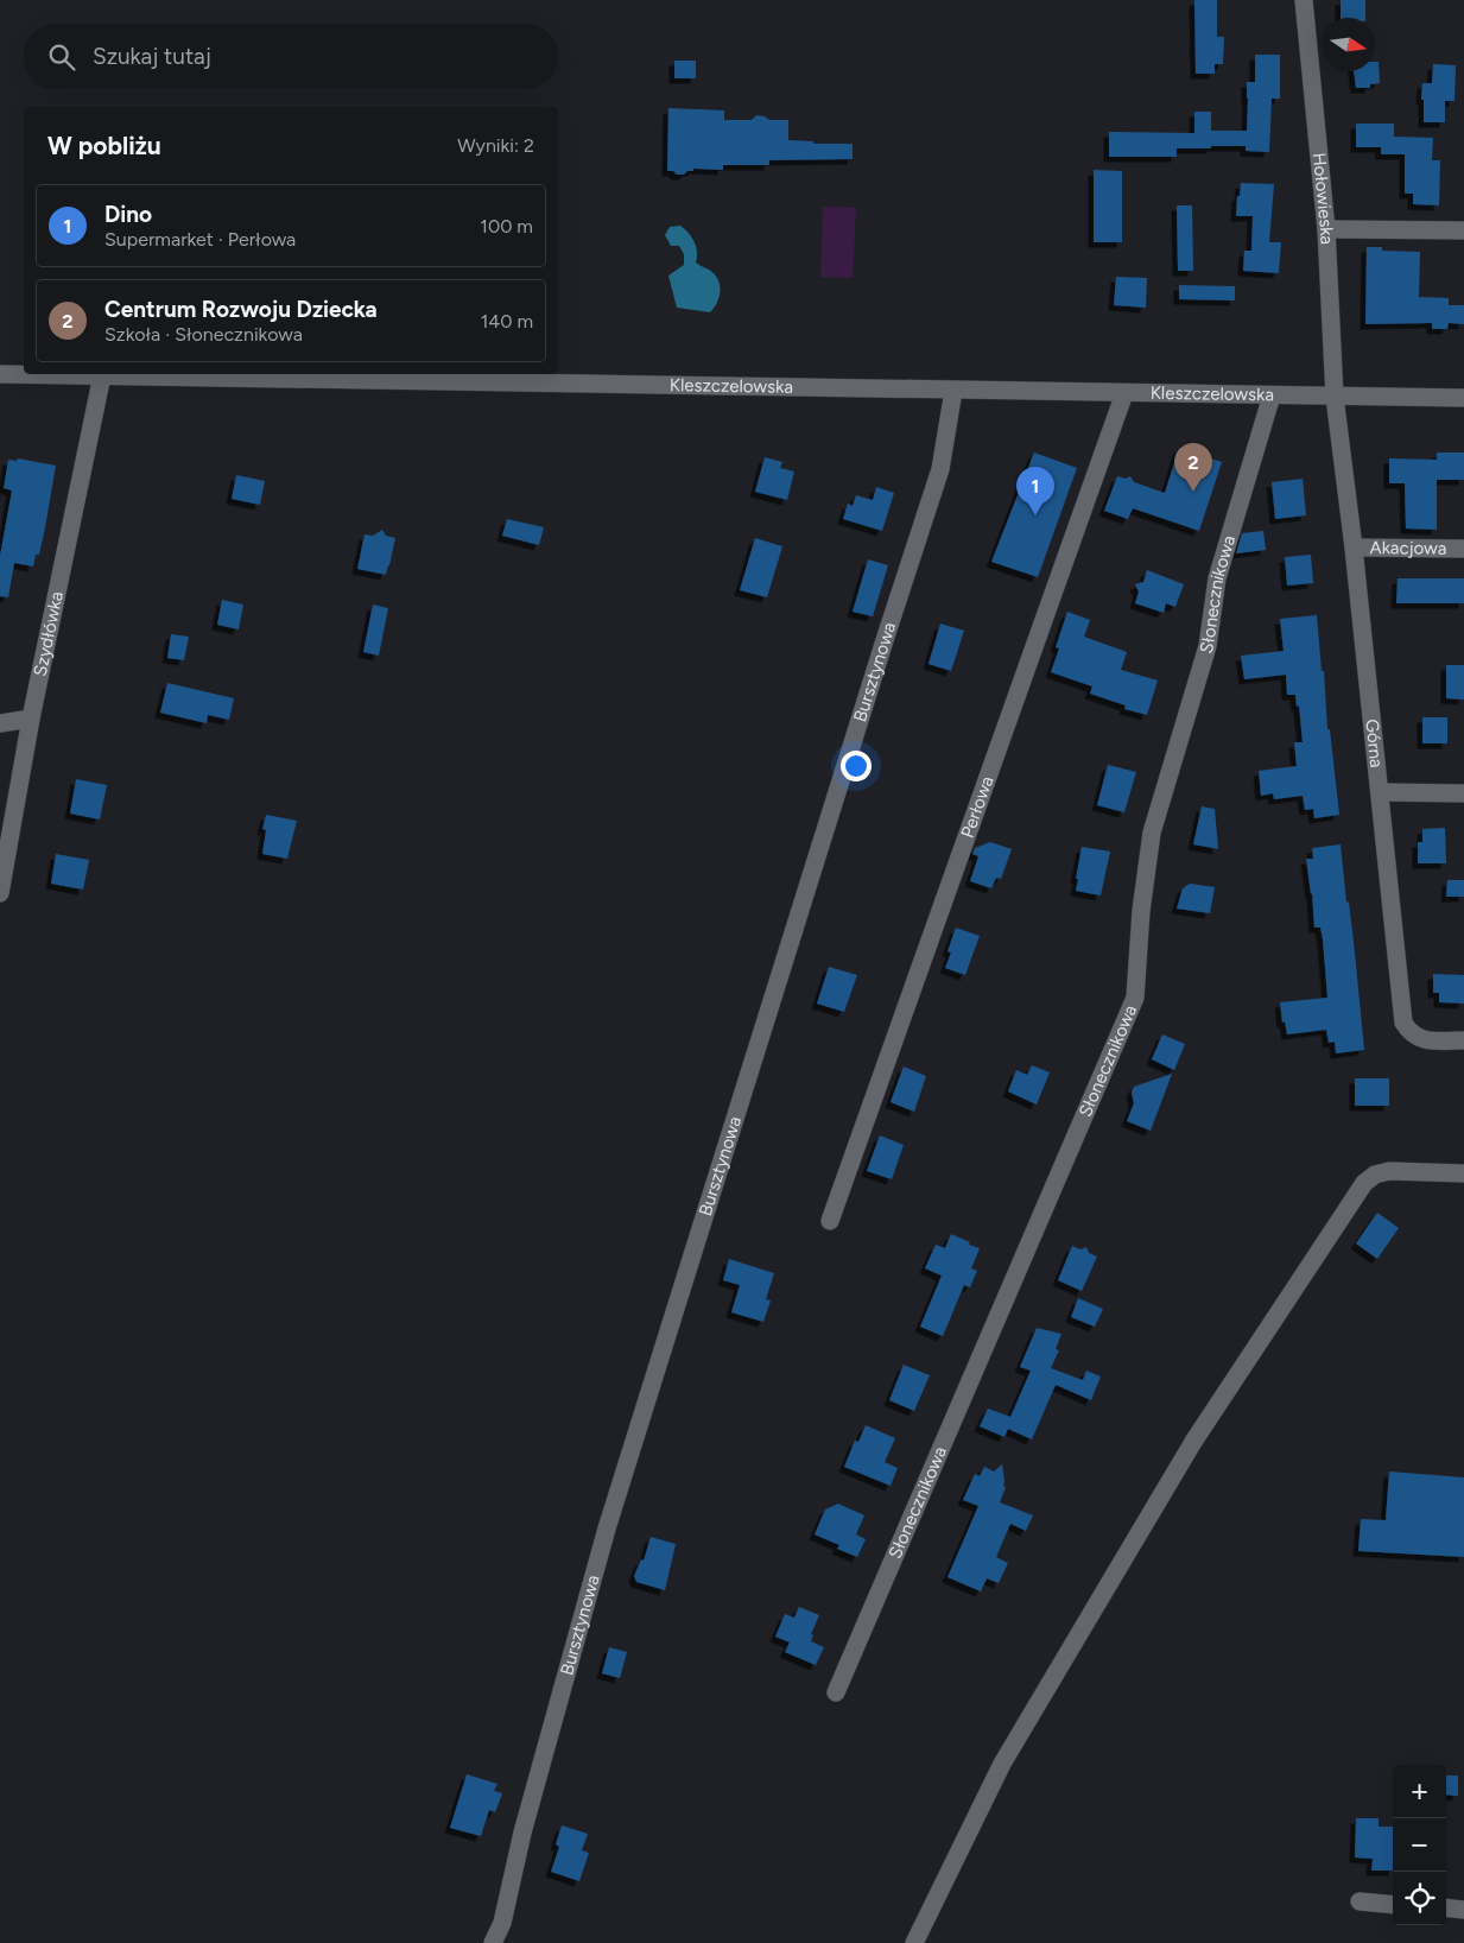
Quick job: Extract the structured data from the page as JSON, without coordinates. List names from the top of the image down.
{
  "streets": {
    "street": [
      "Hołowieska",
      "Kleszczelowska",
      "Akacjowa",
      "Słonecznikowa",
      "Szydłówka",
      "Bursztynowa",
      "Górna",
      "Perłowa"
    ]
  },
  "crossings": [
    ["Hołowieska", "Kleszczelowska"],
    ["Hołowieska", "Górna"],
    ["Kleszczelowska", "Słonecznikowa"],
    ["Kleszczelowska", "Szydłówka"],
    ["Kleszczelowska", "Bursztynowa"],
    ["Kleszczelowska", "Górna"],
    ["Kleszczelowska", "Perłowa"],
    ["Akacjowa", "Górna"]
  ],
  "north": "right",
  "page": {
    "search": "Szukaj tutaj",
    "heading": ["W pobliżu", "Wyniki: 2"],
    "list": [
      {
        "mark": "1",
        "name": "Dino",
        "note": "Supermarket · Perłowa",
        "value": "100 m"
      },
      {
        "mark": "2",
        "name": "Centrum Rozwoju Dziecka",
        "note": "Szkoła · Słonecznikowa",
        "value": "140 m"
      }
    ],
    "pins": ["2", "1"],
    "map_buttons": ["+", "−"]
  }
}
